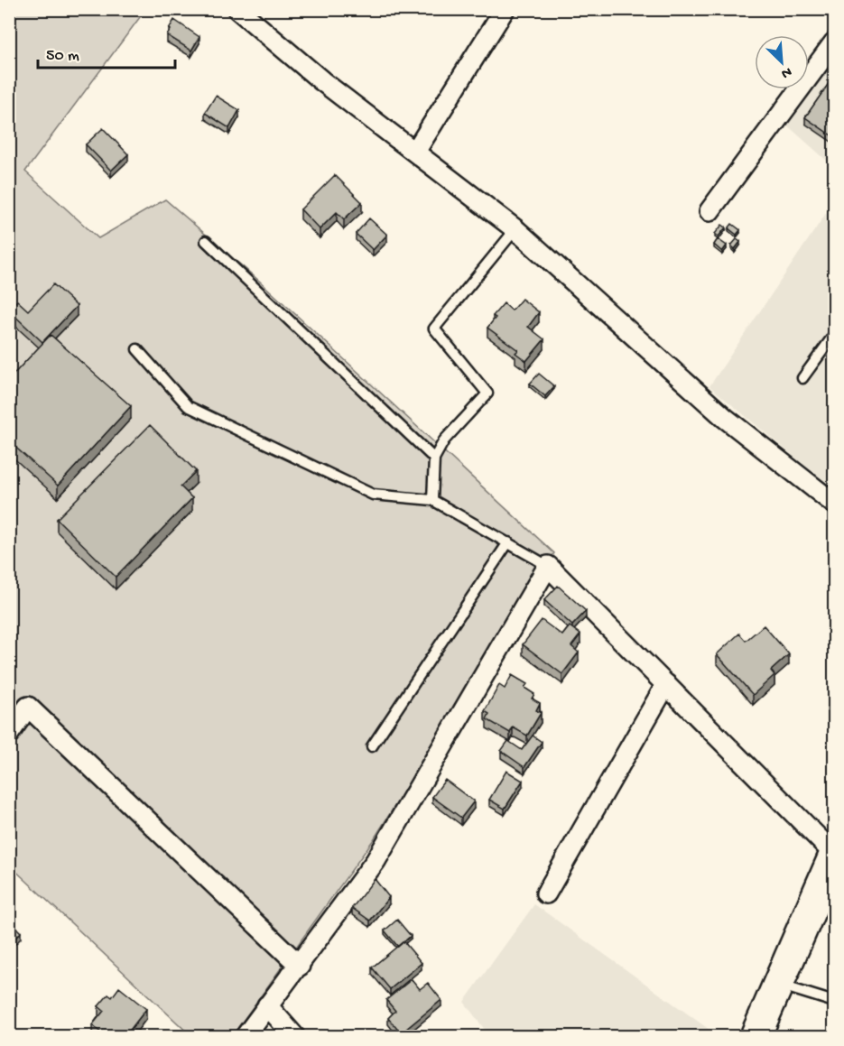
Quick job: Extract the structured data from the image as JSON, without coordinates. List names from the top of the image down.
{
  "scale_bar": "50 m",
  "north": "bottom right"
}
